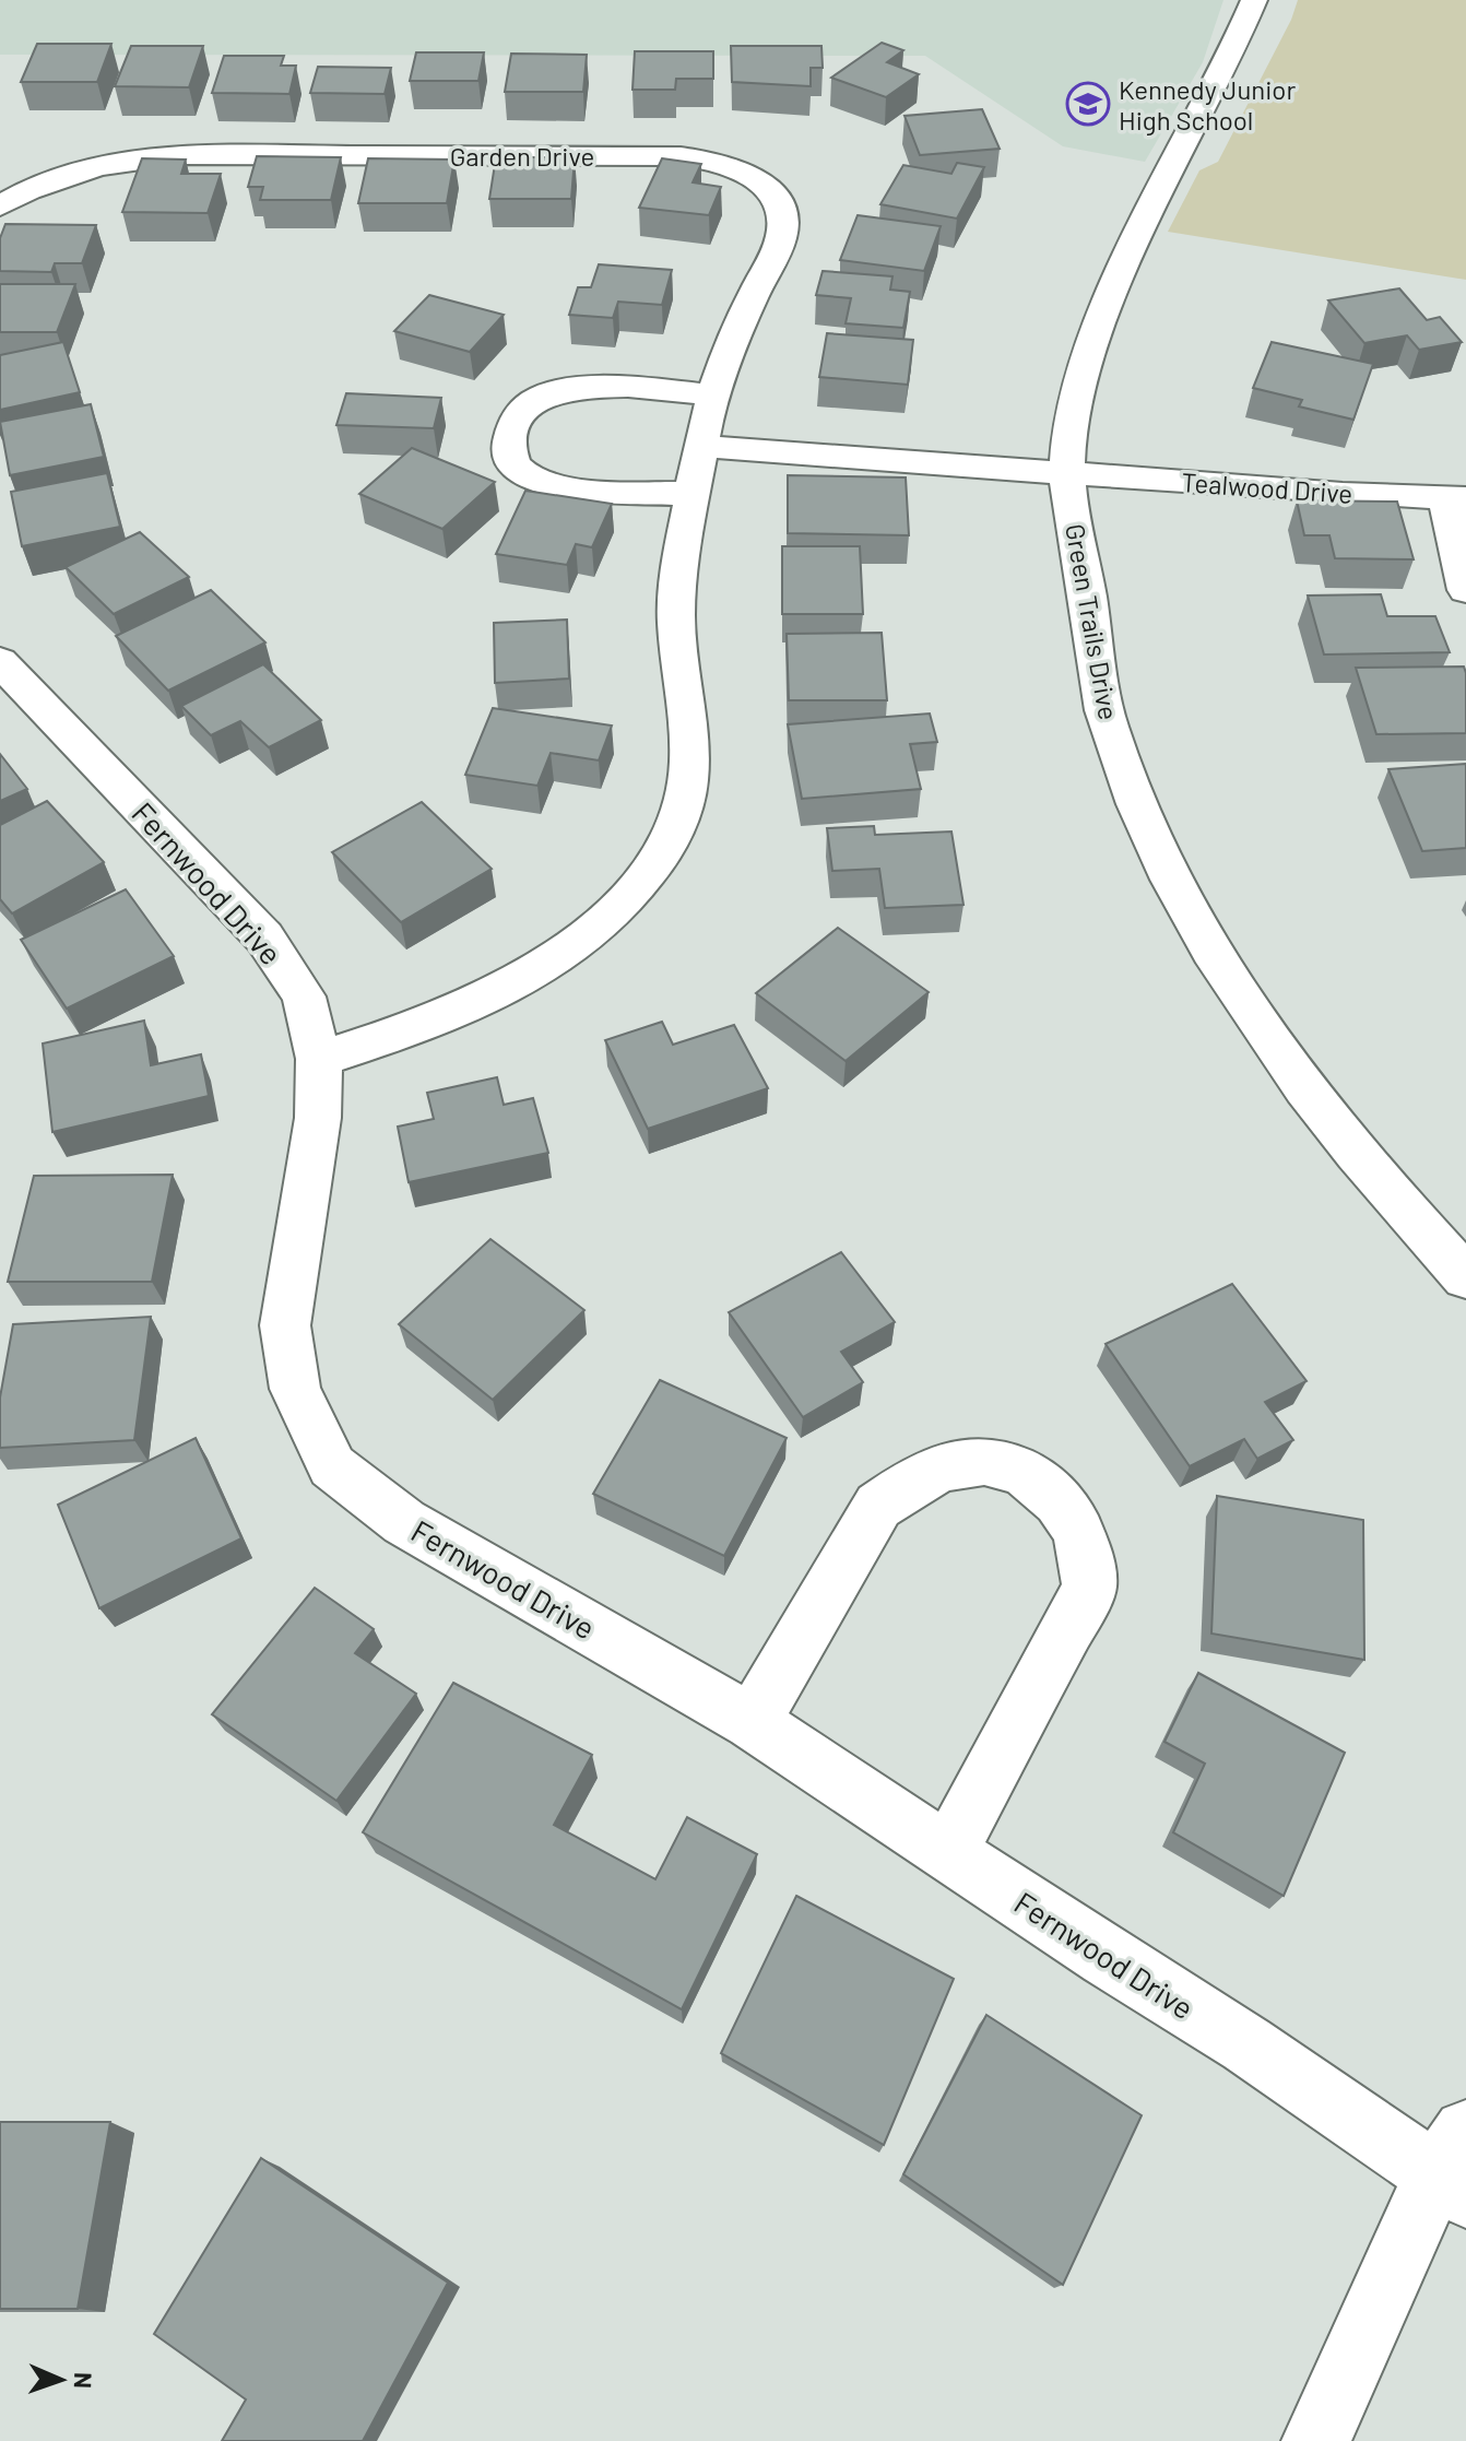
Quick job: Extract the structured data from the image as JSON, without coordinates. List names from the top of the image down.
{
  "streets": {
    "street": [
      "Garden Drive",
      "Tealwood Drive",
      "Green Trails Drive",
      "Fernwood Drive"
    ]
  },
  "crossings": [
    ["Garden Drive", "Fernwood Drive"],
    ["Tealwood Drive", "Green Trails Drive"]
  ],
  "places": {
    "school or university": ["Kennedy Junior High School"]
  },
  "north": "right"
}
